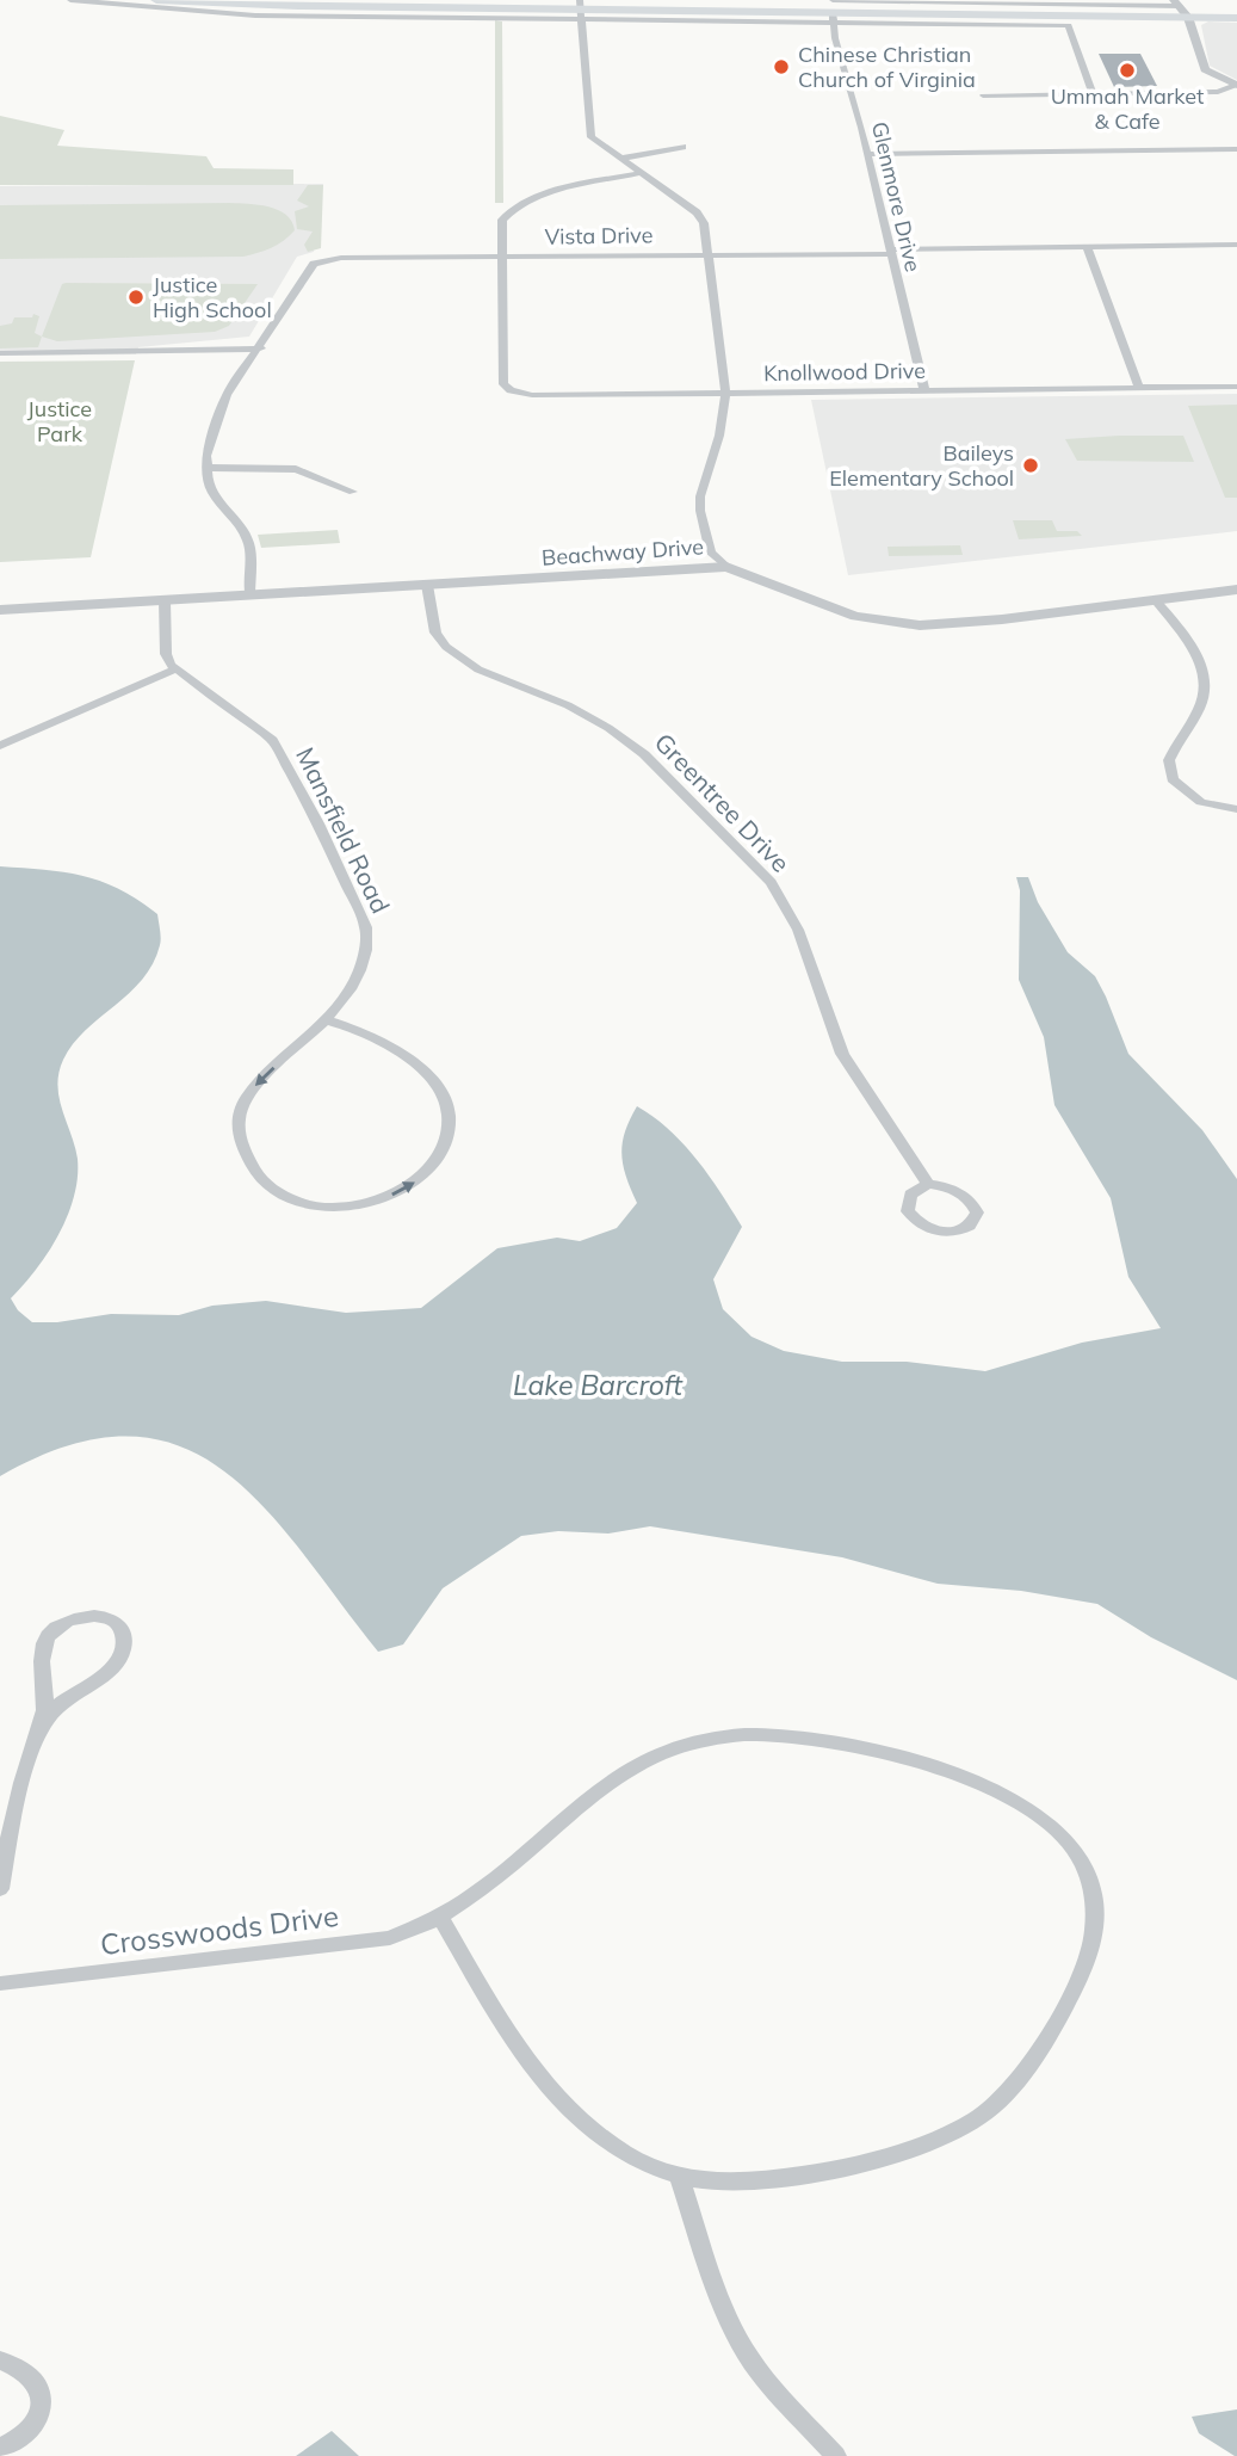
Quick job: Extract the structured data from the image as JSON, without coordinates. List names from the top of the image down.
{
  "streets": {
    "street": [
      "Glenmore Drive",
      "Vista Drive",
      "Knollwood Drive",
      "Beachway Drive",
      "Greentree Drive",
      "Mansfield Road",
      "Crosswoods Drive"
    ]
  },
  "crossings": [
    ["Glenmore Drive", "Vista Drive"],
    ["Glenmore Drive", "Knollwood Drive"],
    ["Vista Drive", "Knollwood Drive"],
    ["Beachway Drive", "Greentree Drive"]
  ],
  "water": ["Lake Barcroft"],
  "parks": ["Justice Park"],
  "places": [
    "Chinese Christian Church of Virginia",
    "Ummah Market & Cafe",
    "Justice High School",
    "Baileys Elementary School"
  ]
}
